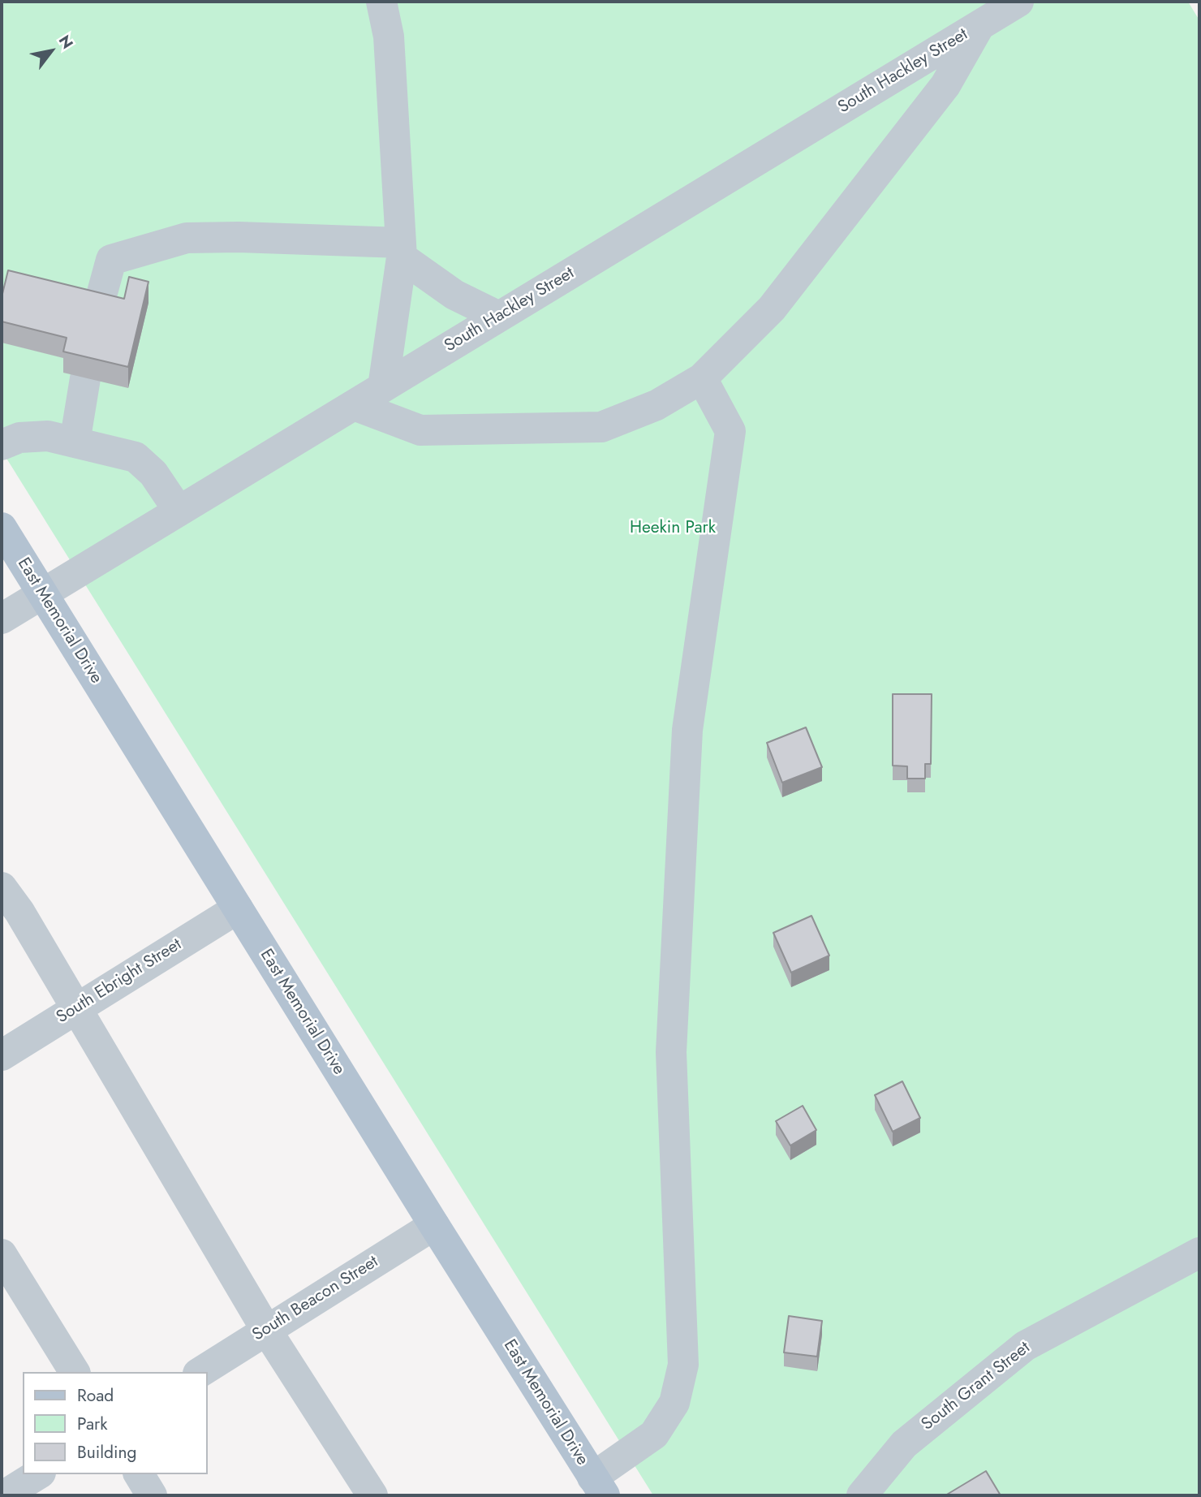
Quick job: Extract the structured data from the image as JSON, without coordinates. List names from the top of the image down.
{
  "streets": {
    "main road": ["East Memorial Drive"],
    "street": [
      "South Hackley Street",
      "South Ebright Street",
      "South Beacon Street",
      "South Grant Street"
    ]
  },
  "crossings": [
    ["South Hackley Street", "East Memorial Drive"],
    ["East Memorial Drive", "South Ebright Street"],
    ["East Memorial Drive", "South Beacon Street"]
  ],
  "parks": ["Heekin Park"],
  "legend": ["Road", "Park", "Building"],
  "north": "top right"
}
